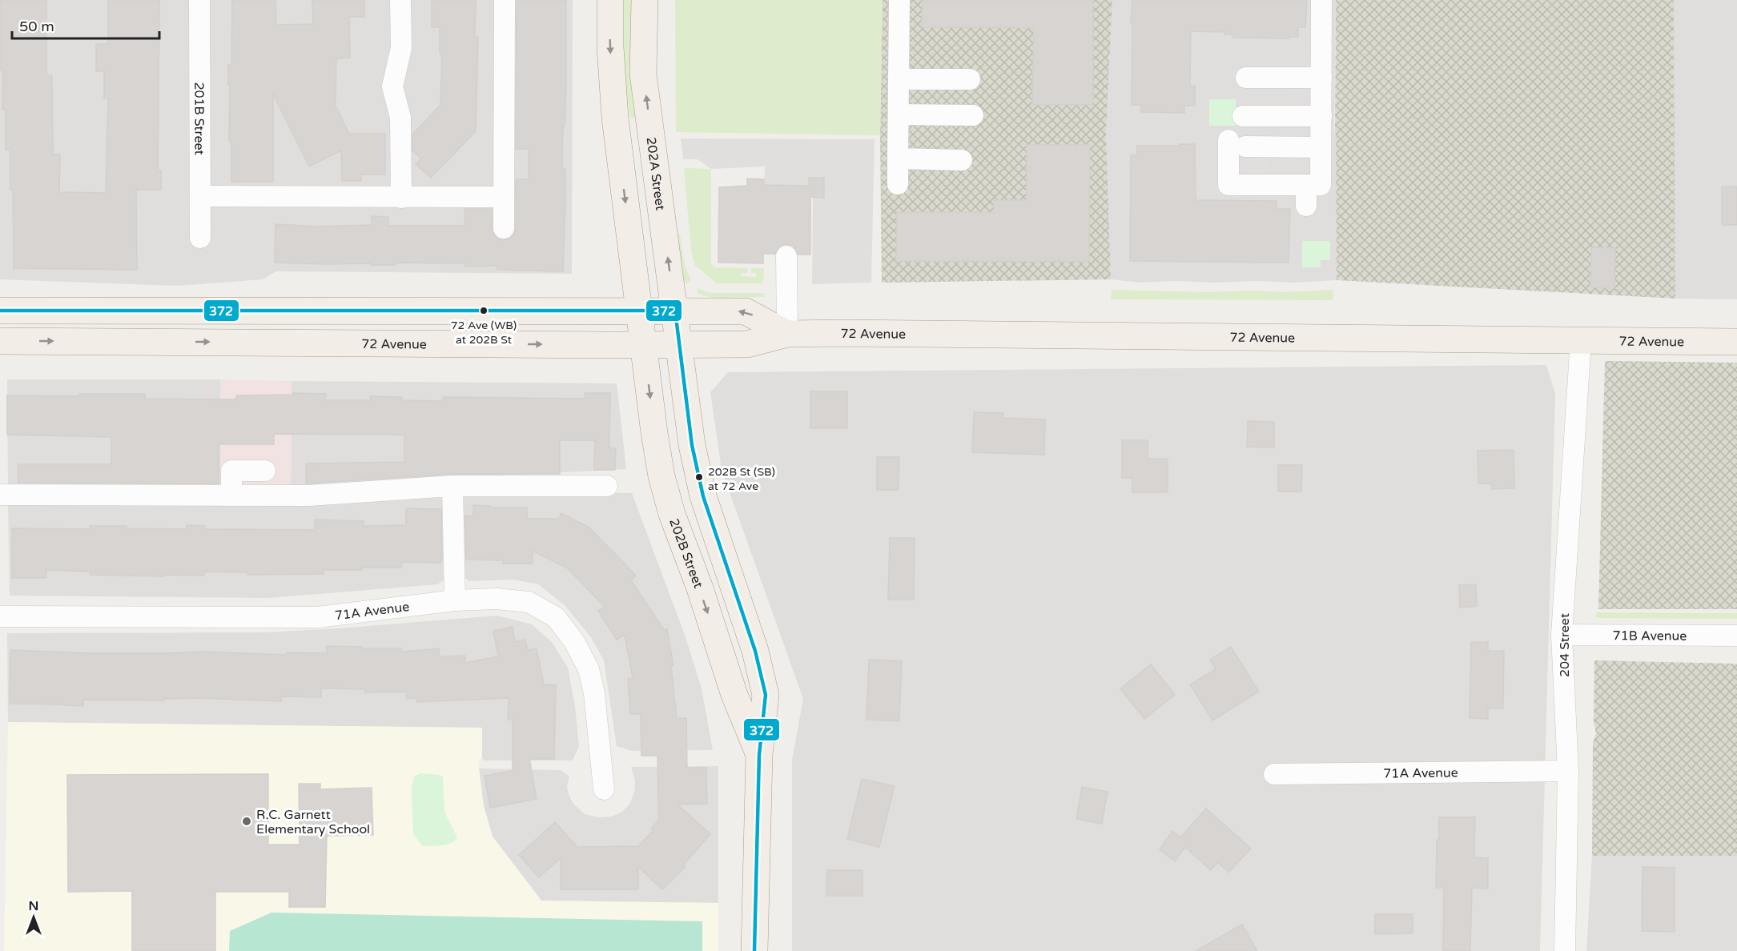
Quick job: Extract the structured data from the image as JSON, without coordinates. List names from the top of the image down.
{
  "streets": {
    "main road": ["202A Street", "72 Avenue", "202B Street"],
    "street": [
      "201B Street",
      "71A Avenue",
      "71B Avenue",
      "204 Street"
    ]
  },
  "crossings": [
    ["202A Street", "72 Avenue"],
    ["202A Street", "202B Street"],
    ["72 Avenue", "202B Street"],
    ["72 Avenue", "204 Street"],
    ["71A Avenue", "204 Street"],
    ["71B Avenue", "204 Street"]
  ],
  "places": ["72 Ave (WB) at 202B St", "202B St (SB) at 72 Ave", "R.C. Garnett Elementary School"],
  "lines": ["transit line 372"],
  "scale_bar": "50 m",
  "north": "top"
}
